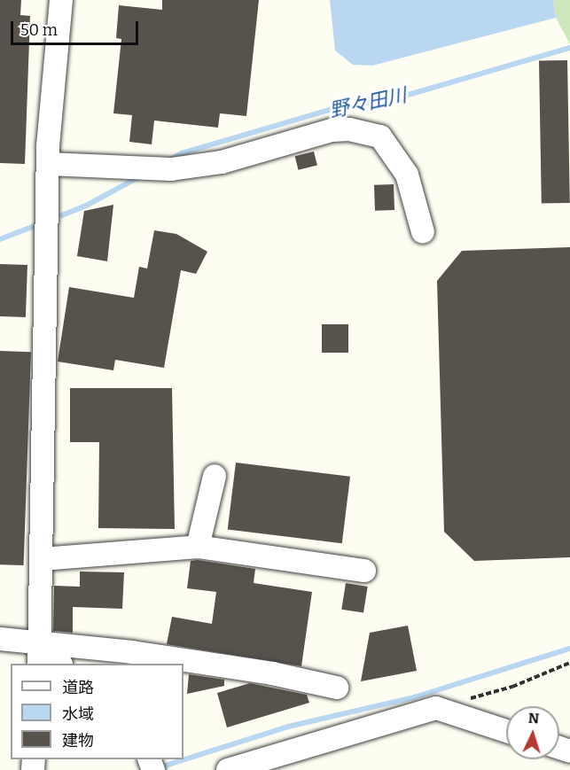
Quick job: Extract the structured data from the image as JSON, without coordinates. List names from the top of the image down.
{
  "water": ["野々田川"],
  "legend": ["道路", "水域", "建物"],
  "scale_bar": "50 m",
  "north": "top"
}
